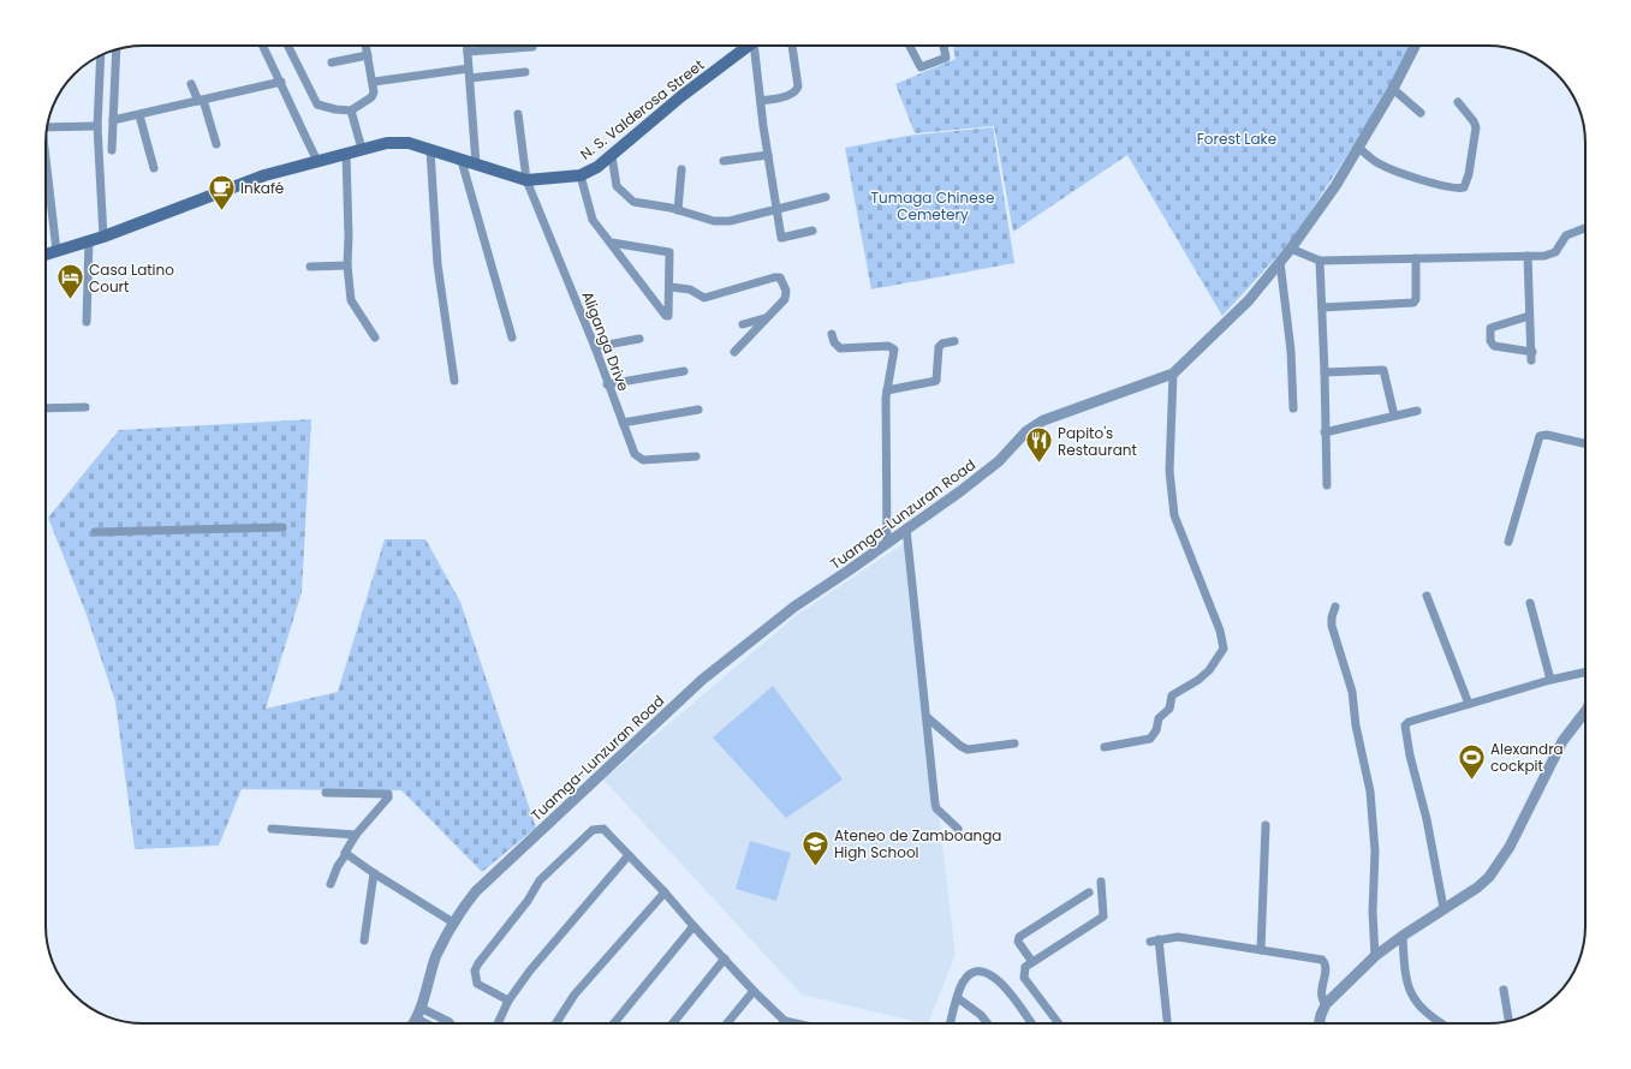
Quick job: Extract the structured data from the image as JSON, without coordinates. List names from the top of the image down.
{
  "streets": {
    "main road": ["N. S. Valderosa Street"],
    "street": ["Aliganga Drive", "Tuamga-Lunzuran Road"]
  },
  "crossings": [
    ["N. S. Valderosa Street", "Aliganga Drive"]
  ],
  "parks": ["Forest Lake", "Tumaga Chinese Cemetery"],
  "places": {
    "cafe": ["Inkafé"],
    "hotel": ["Casa Latino Court"],
    "restaurant": ["Papito's Restaurant"],
    "sports": ["Alexandra cockpit"],
    "school or university": ["Ateneo de Zamboanga High School"]
  }
}
